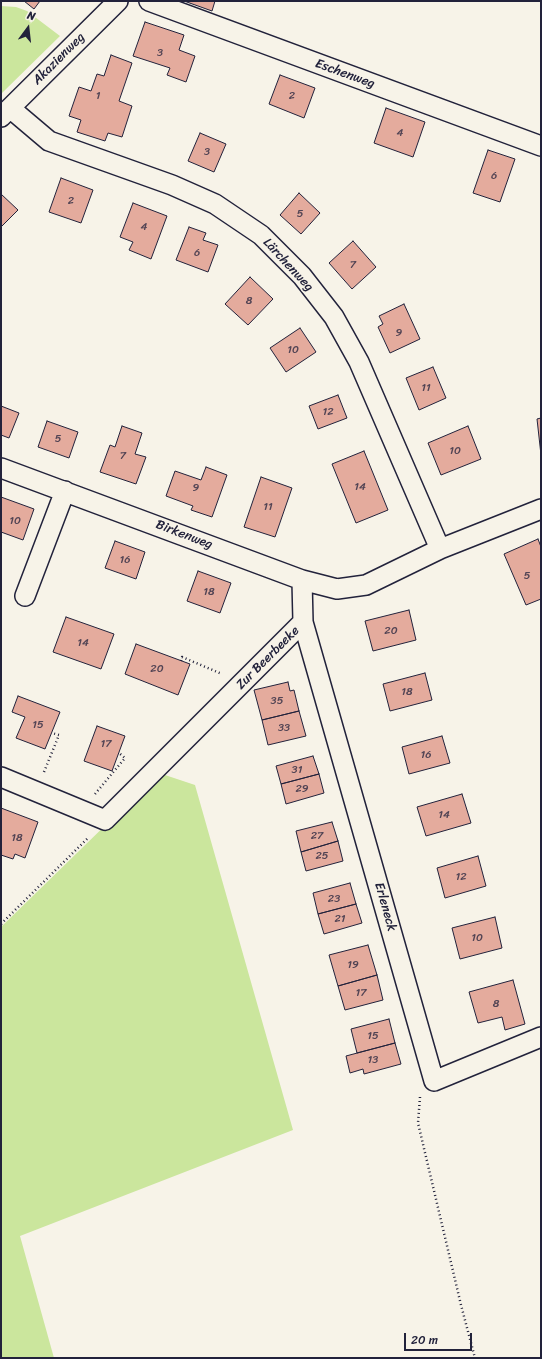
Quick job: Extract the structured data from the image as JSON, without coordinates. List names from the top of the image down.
{
  "streets": {
    "street": [
      "Akazienweg",
      "Eschenweg",
      "Lärchenweg",
      "Birkenweg",
      "Zur Beerbeeke",
      "Erleneck"
    ]
  },
  "crossings": [
    ["Akazienweg", "Lärchenweg"],
    ["Birkenweg", "Zur Beerbeeke"],
    ["Zur Beerbeeke", "Erleneck"]
  ],
  "house_numbers": [
    "3",
    "1",
    "2",
    "4",
    "3",
    "6",
    "2",
    "5",
    "4",
    "6",
    "7",
    "8",
    "9",
    "10",
    "11",
    "12",
    "5",
    "10",
    "7",
    "14",
    "9",
    "11",
    "10",
    "16",
    "5",
    "18",
    "20",
    "14",
    "20",
    "18",
    "35",
    "15",
    "33",
    "17",
    "16",
    "31",
    "29",
    "14",
    "27",
    "18",
    "25",
    "12",
    "23",
    "21",
    "10",
    "19",
    "17",
    "8",
    "15",
    "13"
  ],
  "scale_bar": "20 m",
  "north": "top"
}
